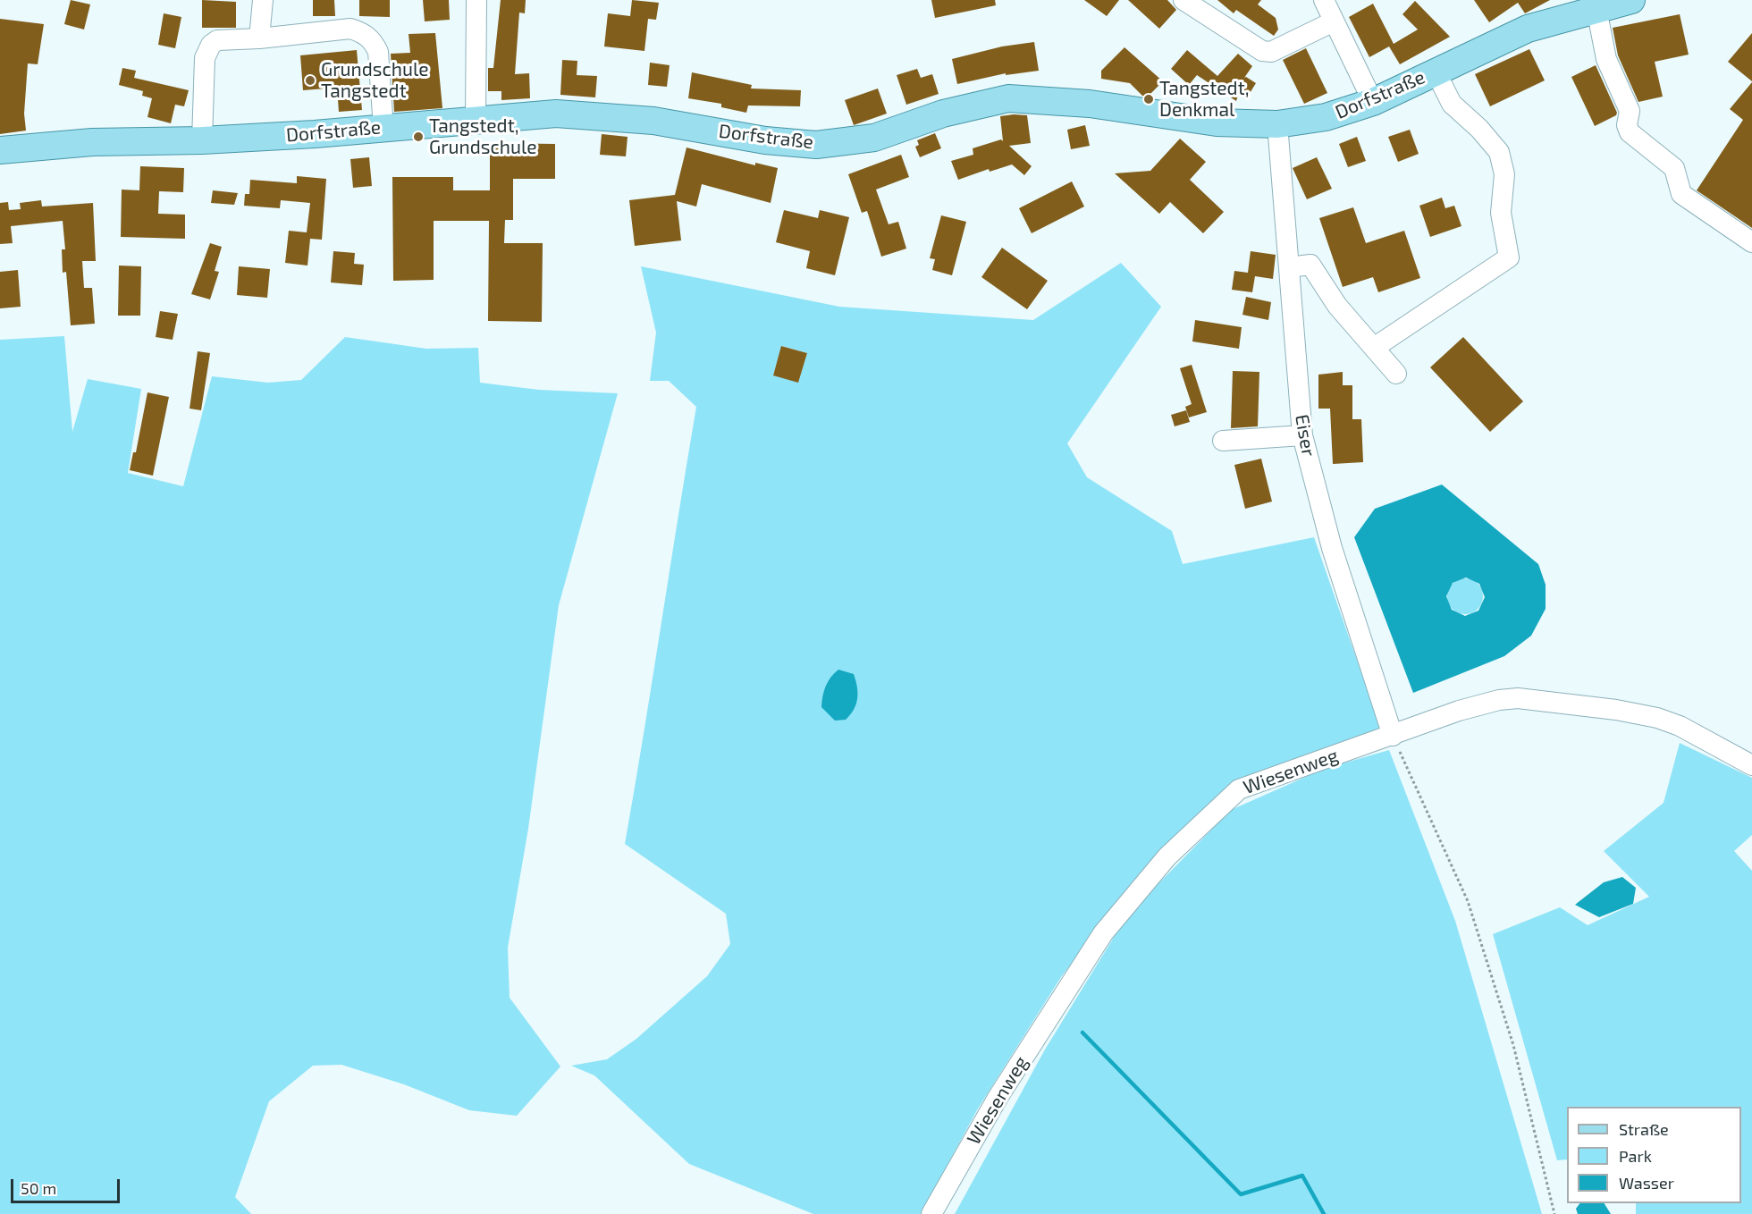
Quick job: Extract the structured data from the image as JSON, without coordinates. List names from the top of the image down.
{
  "streets": {
    "main road": ["Dorfstraße"],
    "street": ["Eiser", "Wiesenweg"]
  },
  "crossings": [
    ["Dorfstraße", "Eiser"],
    ["Eiser", "Wiesenweg"]
  ],
  "places": ["Grundschule Tangstedt", "Tangstedt, Denkmal", "Tangstedt, Grundschule"],
  "legend": ["Straße", "Park", "Wasser"],
  "scale_bar": "50 m"
}
